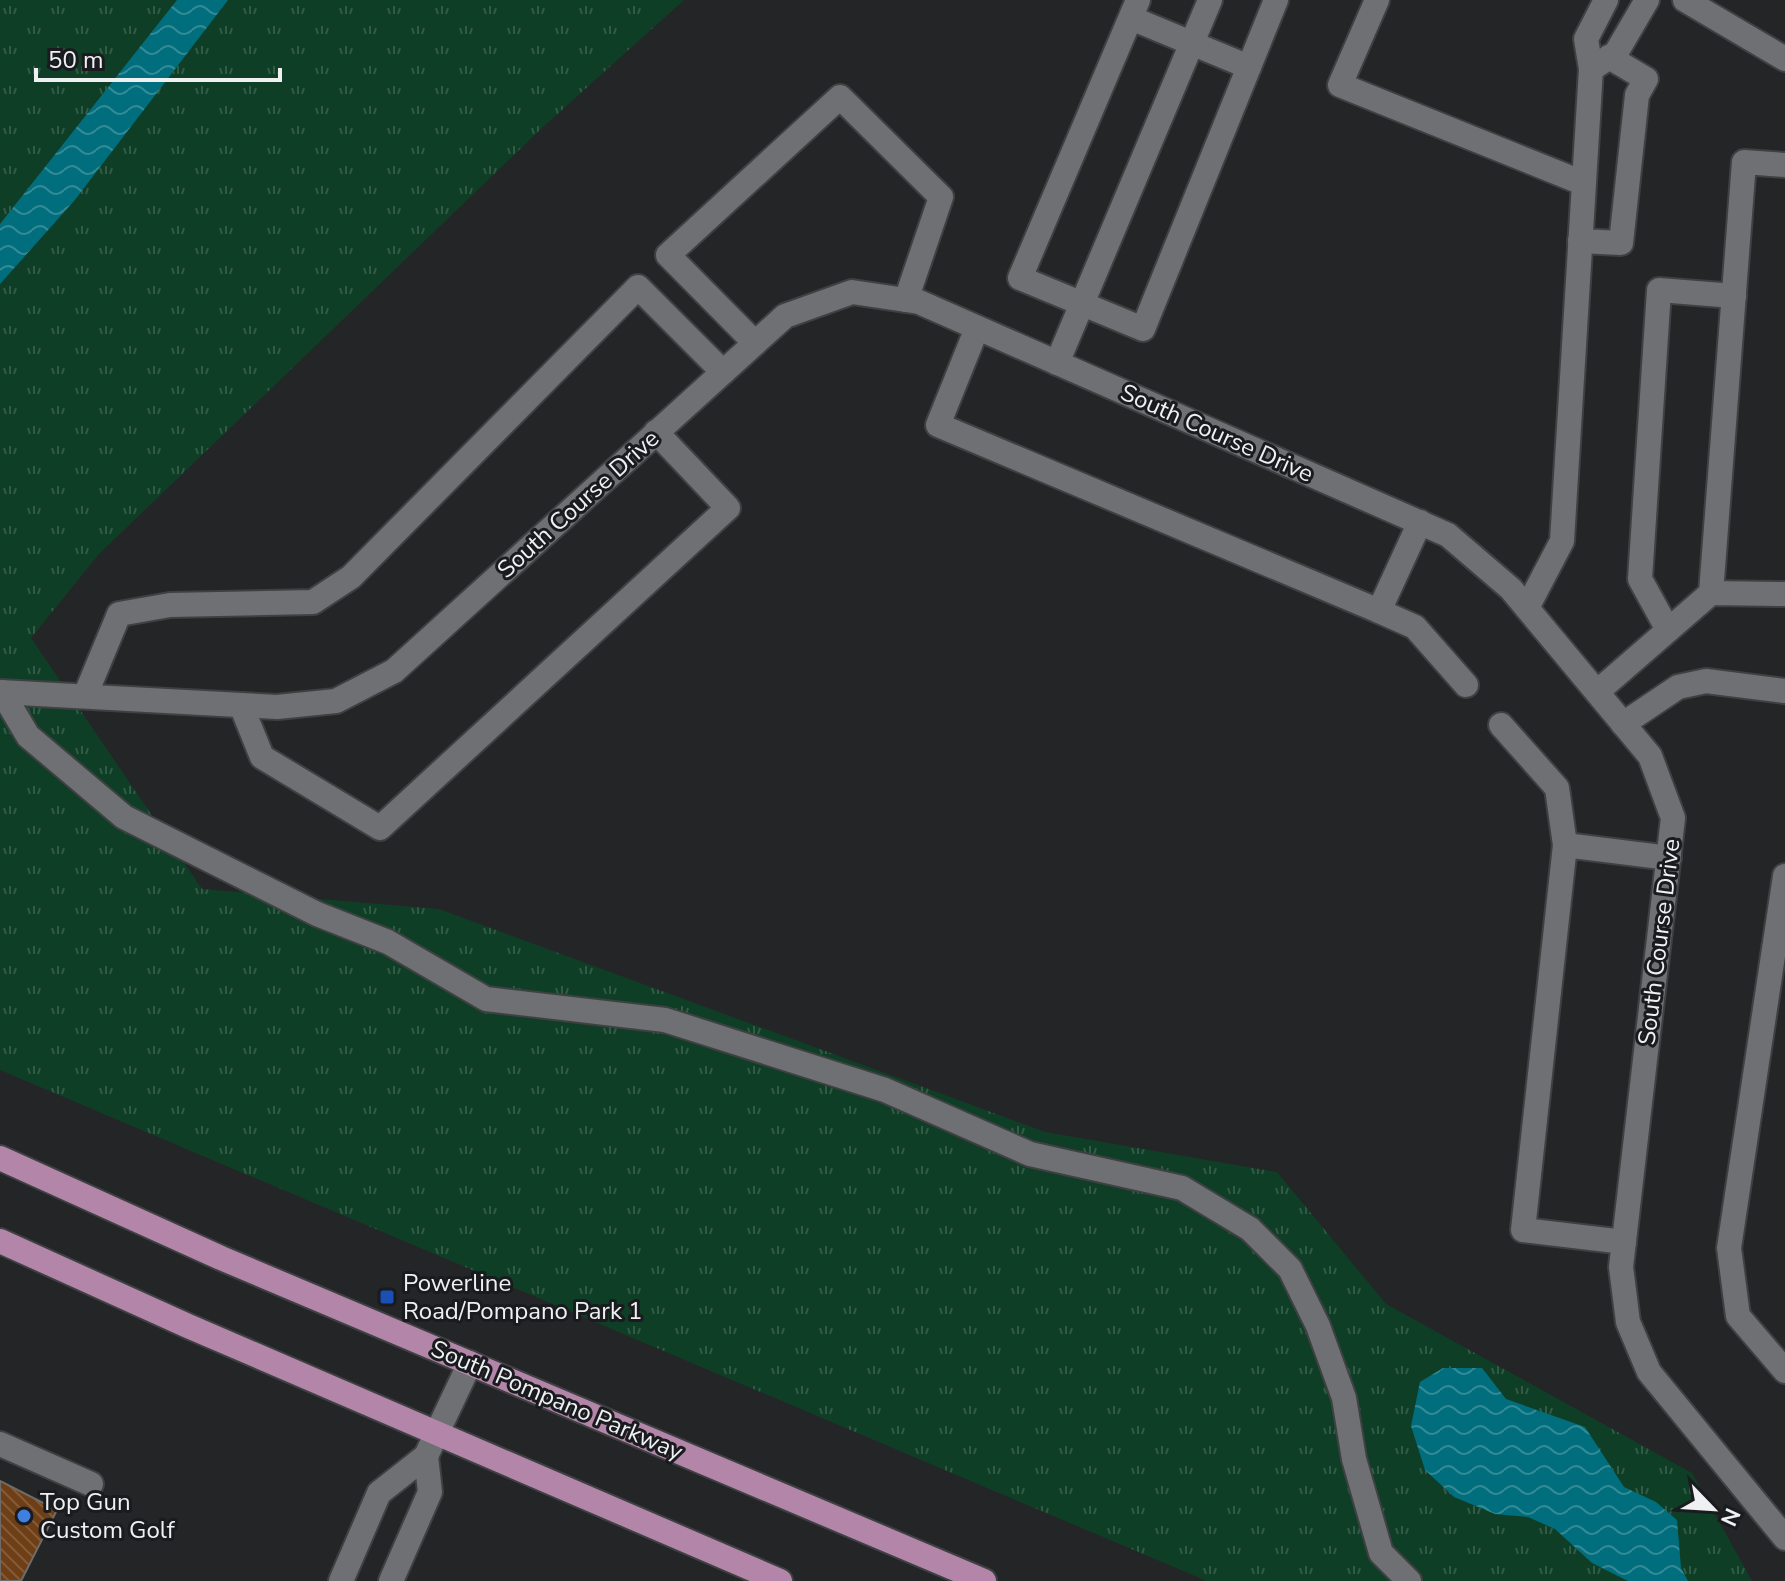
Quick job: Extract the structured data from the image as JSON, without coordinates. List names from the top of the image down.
{
  "streets": {
    "main road": ["South Pompano Parkway"],
    "street": ["South Course Drive"]
  },
  "places": {
    "transit": ["Powerline Road/Pompano Park 1"],
    "other": ["Top Gun Custom Golf"]
  },
  "scale_bar": "50 m",
  "north": "bottom right"
}
